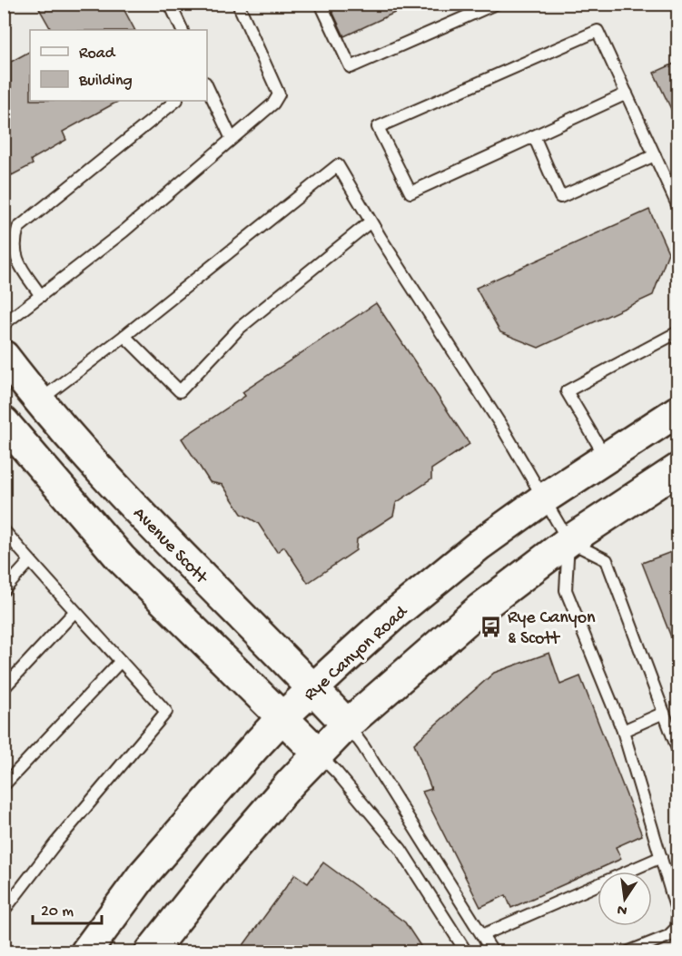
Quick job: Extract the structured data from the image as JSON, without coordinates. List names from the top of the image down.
{
  "streets": {
    "main road": ["Avenue Scott", "Rye Canyon Road"]
  },
  "crossings": [
    ["Avenue Scott", "Rye Canyon Road"]
  ],
  "places": {
    "bus stop": ["Rye Canyon & Scott"]
  },
  "legend": ["Road", "Building"],
  "scale_bar": "20 m",
  "north": "bottom"
}
